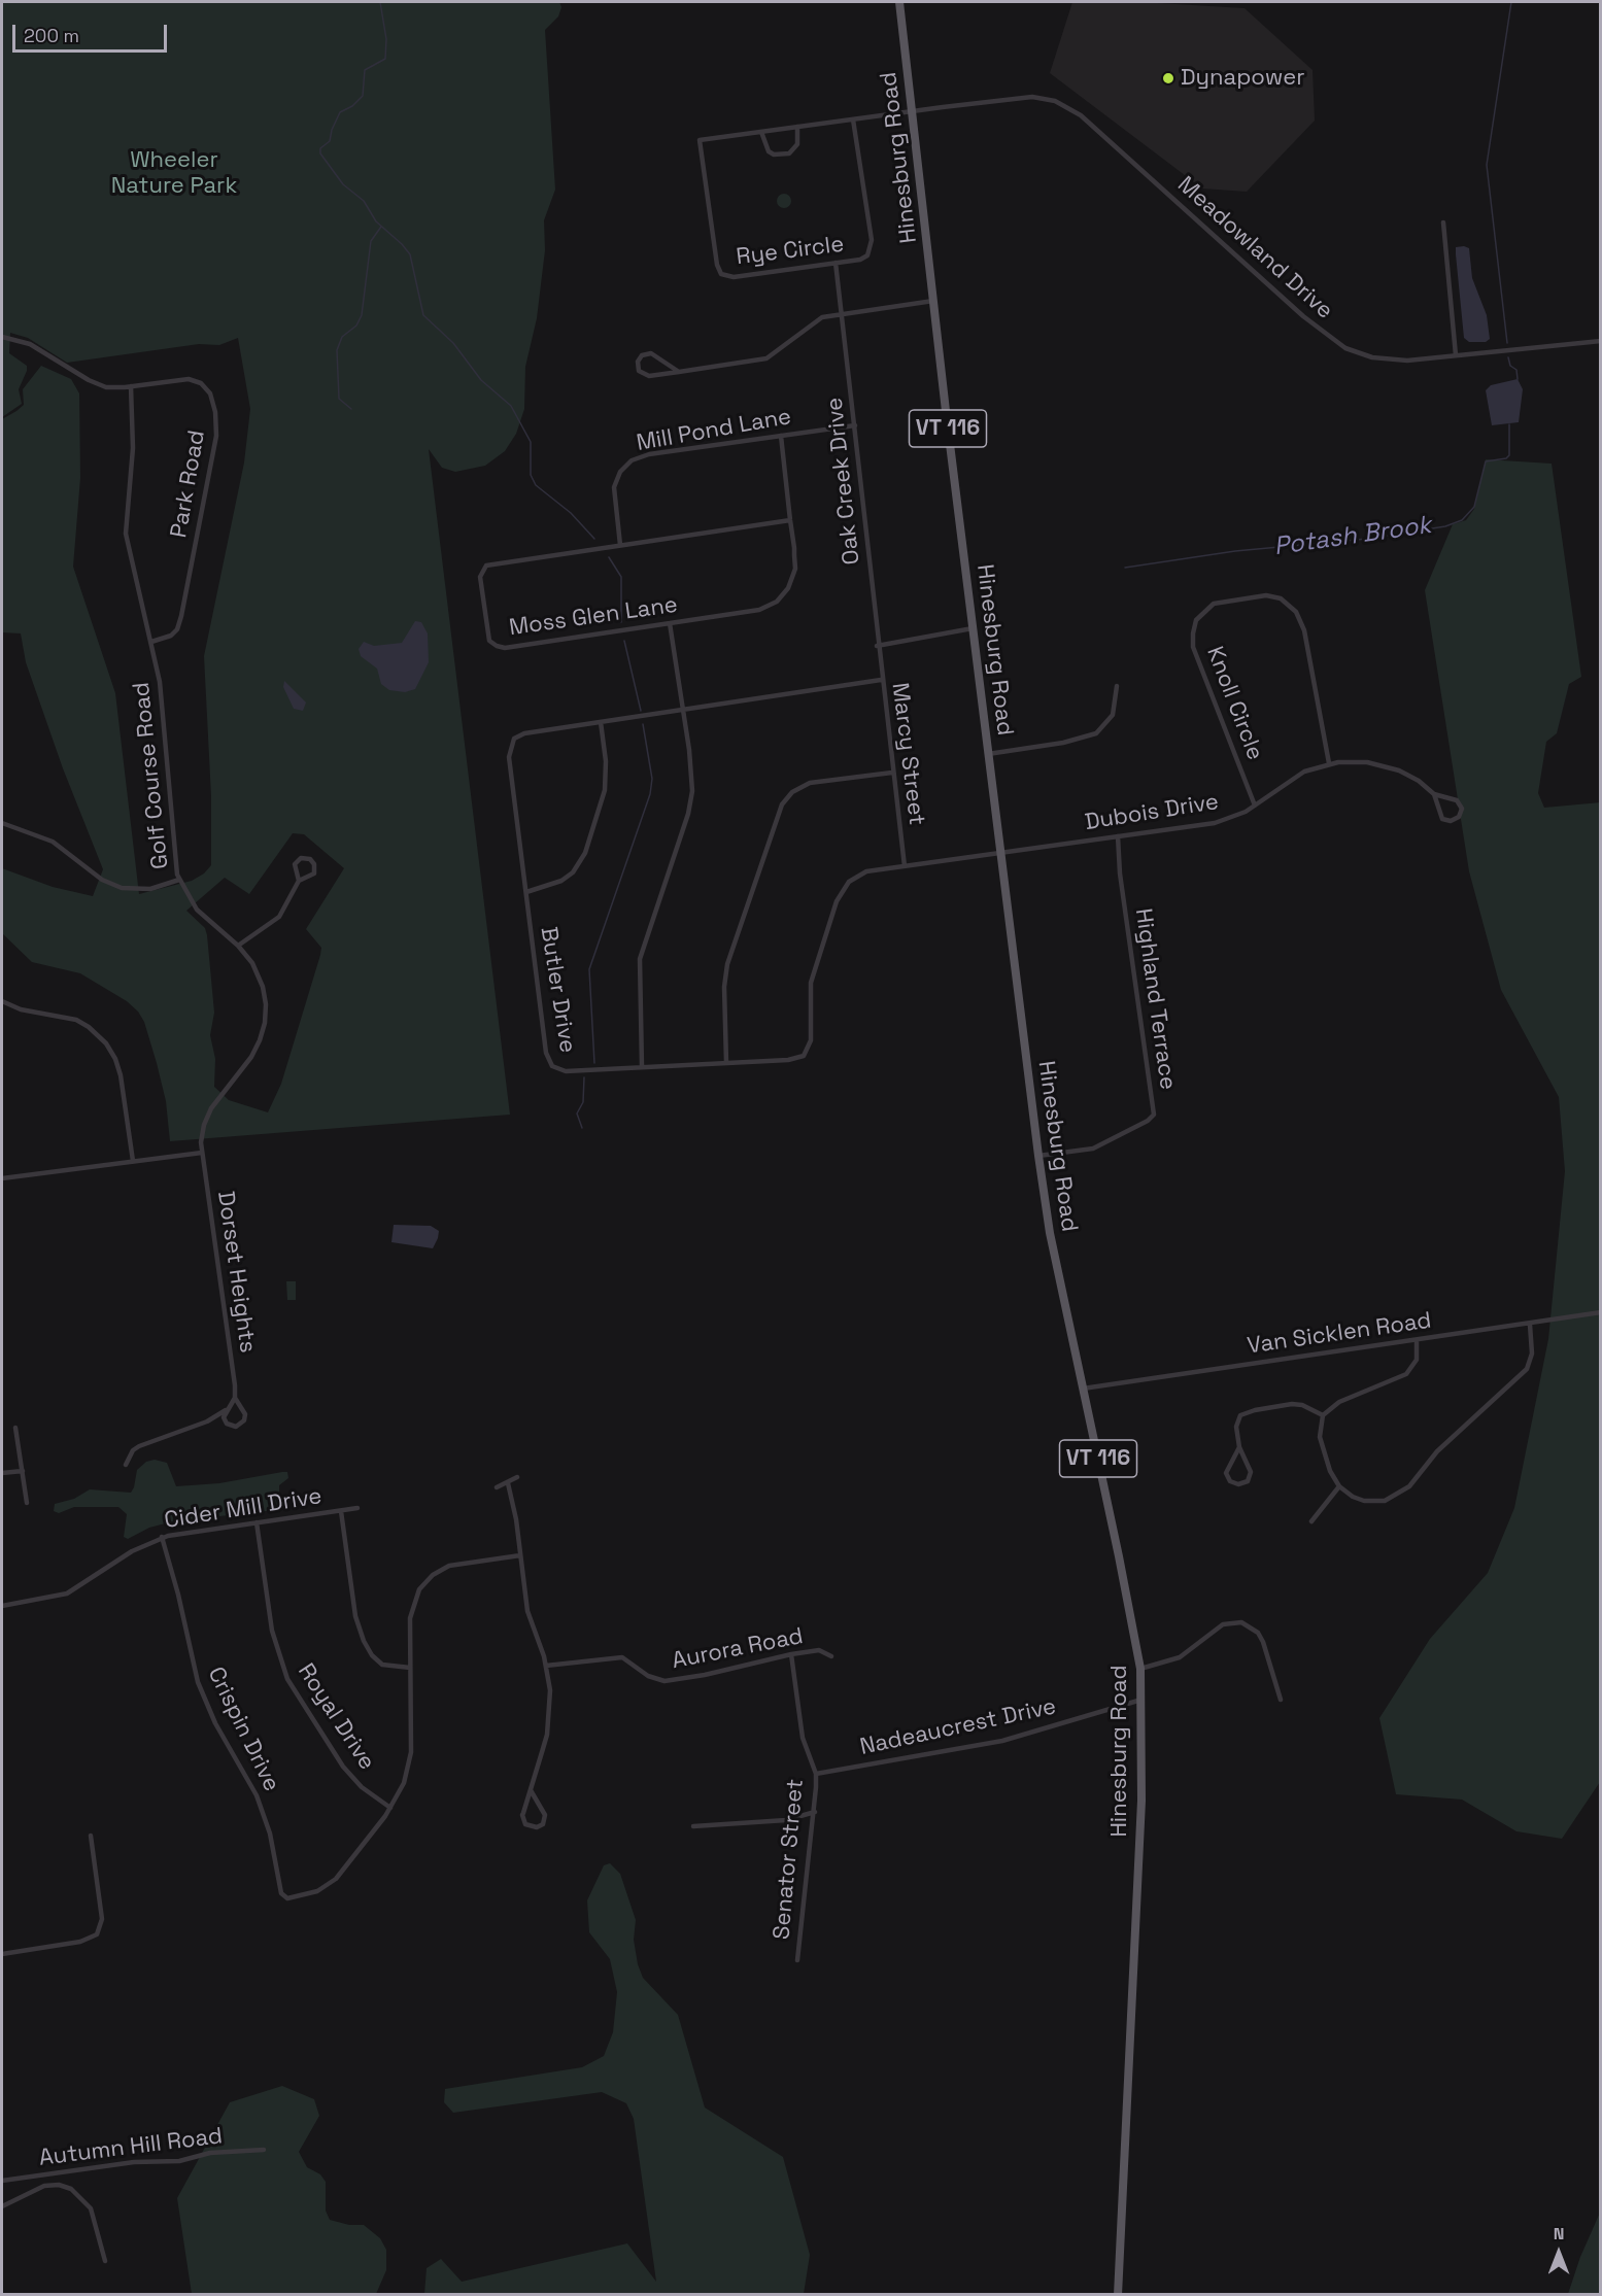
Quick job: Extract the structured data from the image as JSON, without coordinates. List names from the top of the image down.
{
  "streets": {
    "main road": ["Hinesburg Road", "VT 116"],
    "street": [
      "Meadowland Drive",
      "Rye Circle",
      "Mill Pond Lane",
      "Oak Creek Drive",
      "Park Road",
      "Moss Glen Lane",
      "Knoll Circle",
      "Marcy Street",
      "Golf Course Road",
      "Dubois Drive",
      "Butler Drive",
      "Highland Terrace",
      "Dorset Heights",
      "Van Sicklen Road",
      "Cider Mill Drive",
      "Aurora Road",
      "Royal Drive",
      "Nadeaucrest Drive",
      "Crispin Drive",
      "Senator Street",
      "Autumn Hill Road"
    ]
  },
  "crossings": [
    ["Hinesburg Road", "Meadowland Drive"],
    ["Hinesburg Road", "Rye Circle"],
    ["Hinesburg Road", "Dubois Drive"],
    ["Hinesburg Road", "Butler Drive"],
    ["Hinesburg Road", "Highland Terrace"],
    ["Hinesburg Road", "Van Sicklen Road"],
    ["Hinesburg Road", "Nadeaucrest Drive"],
    ["Meadowland Drive", "Rye Circle"],
    ["Rye Circle", "Oak Creek Drive"],
    ["Mill Pond Lane", "Oak Creek Drive"],
    ["Mill Pond Lane", "Moss Glen Lane"],
    ["Oak Creek Drive", "Marcy Street"],
    ["Park Road", "Golf Course Road"],
    ["Knoll Circle", "Dubois Drive"],
    ["Marcy Street", "Butler Drive"],
    ["Golf Course Road", "Dorset Heights"],
    ["Dubois Drive", "Butler Drive"],
    ["Dubois Drive", "Highland Terrace"],
    ["Cider Mill Drive", "Royal Drive"],
    ["Cider Mill Drive", "Crispin Drive"],
    ["Aurora Road", "Senator Street"],
    ["Royal Drive", "Crispin Drive"],
    ["Nadeaucrest Drive", "Senator Street"]
  ],
  "water": ["Potash Brook"],
  "parks": ["Wheeler Nature Park"],
  "places": ["Dynapower"],
  "scale_bar": "200 m",
  "north": "top"
}
